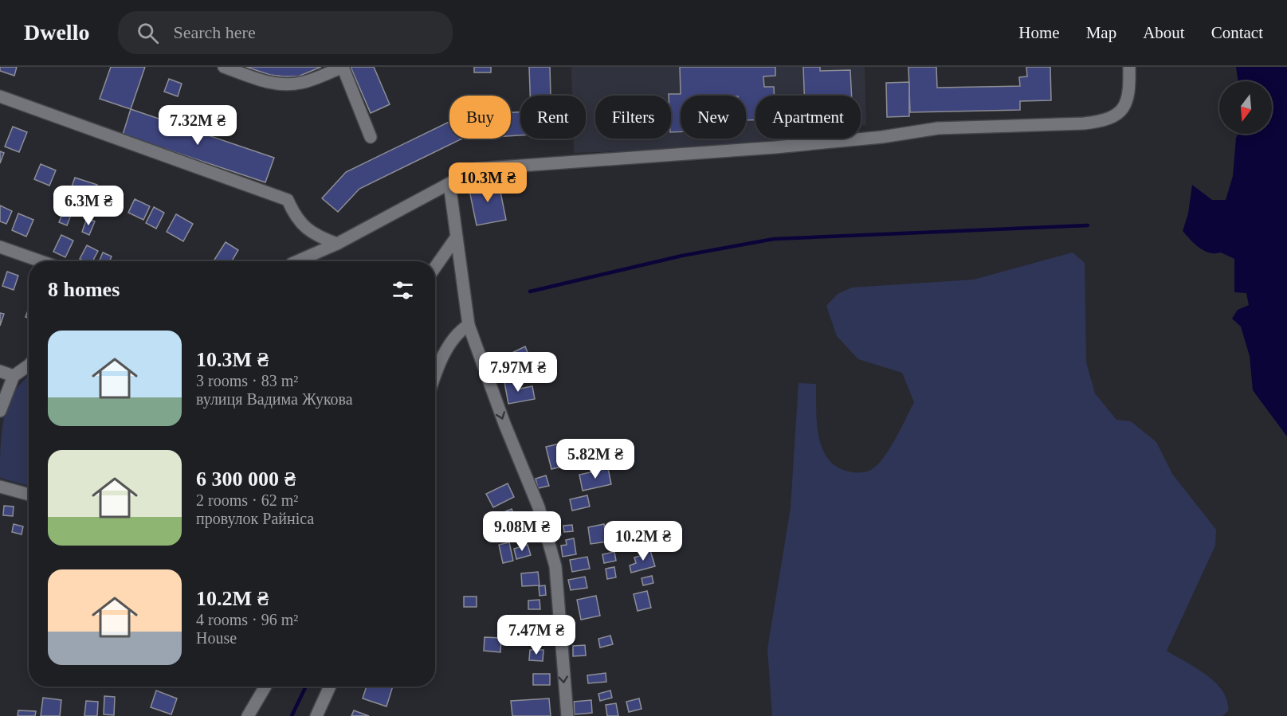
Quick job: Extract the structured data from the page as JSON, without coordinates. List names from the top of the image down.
{
  "north": "bottom",
  "page": {
    "header": "Dwello",
    "search": "Search here",
    "nav": [
      "Home",
      "Map",
      "About",
      "Contact"
    ],
    "chip": [
      "Buy",
      "Rent",
      "Filters",
      "New",
      "Apartment"
    ],
    "price": [
      "7.32M ₴",
      "10.3M ₴",
      "6.3M ₴",
      "7.97M ₴",
      "5.82M ₴",
      "9.08M ₴",
      "10.2M ₴",
      "7.47M ₴"
    ],
    "heading": "8 homes",
    "list": [
      {
        "name": "10.3M ₴",
        "note": "3 rooms · 83 m² · вулиця Вадима Жукова"
      },
      {
        "name": "6 300 000 ₴",
        "note": "2 rooms · 62 m² · провулок Райніса"
      },
      {
        "name": "10.2M ₴",
        "note": "4 rooms · 96 m² · House"
      }
    ]
  }
}
